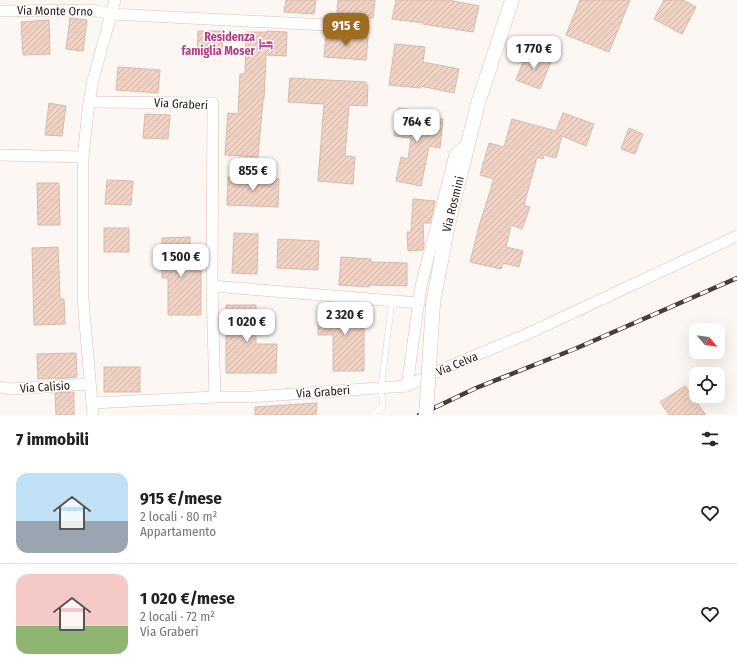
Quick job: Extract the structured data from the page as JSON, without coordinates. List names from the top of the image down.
{
  "streets": {
    "street": [
      "Via Monte Orno",
      "Via Graberi",
      "Via Rosmini",
      "Via Celva",
      "Via Calisio"
    ]
  },
  "crossings": [
    ["Via Graberi", "Via Celva"]
  ],
  "places": {
    "hotel": ["Residenza famiglia Moser"]
  },
  "north": "bottom right",
  "page": {
    "price": [
      "915 €",
      "1 770 €",
      "764 €",
      "855 €",
      "1 500 €",
      "2 320 €",
      "1 020 €"
    ],
    "heading": "7 immobili",
    "list": [
      {
        "name": "915 €/mese",
        "note": "2 locali · 80 m² · Appartamento"
      },
      {
        "name": "1 020 €/mese",
        "note": "2 locali · 72 m² · Via Graberi"
      }
    ]
  }
}
